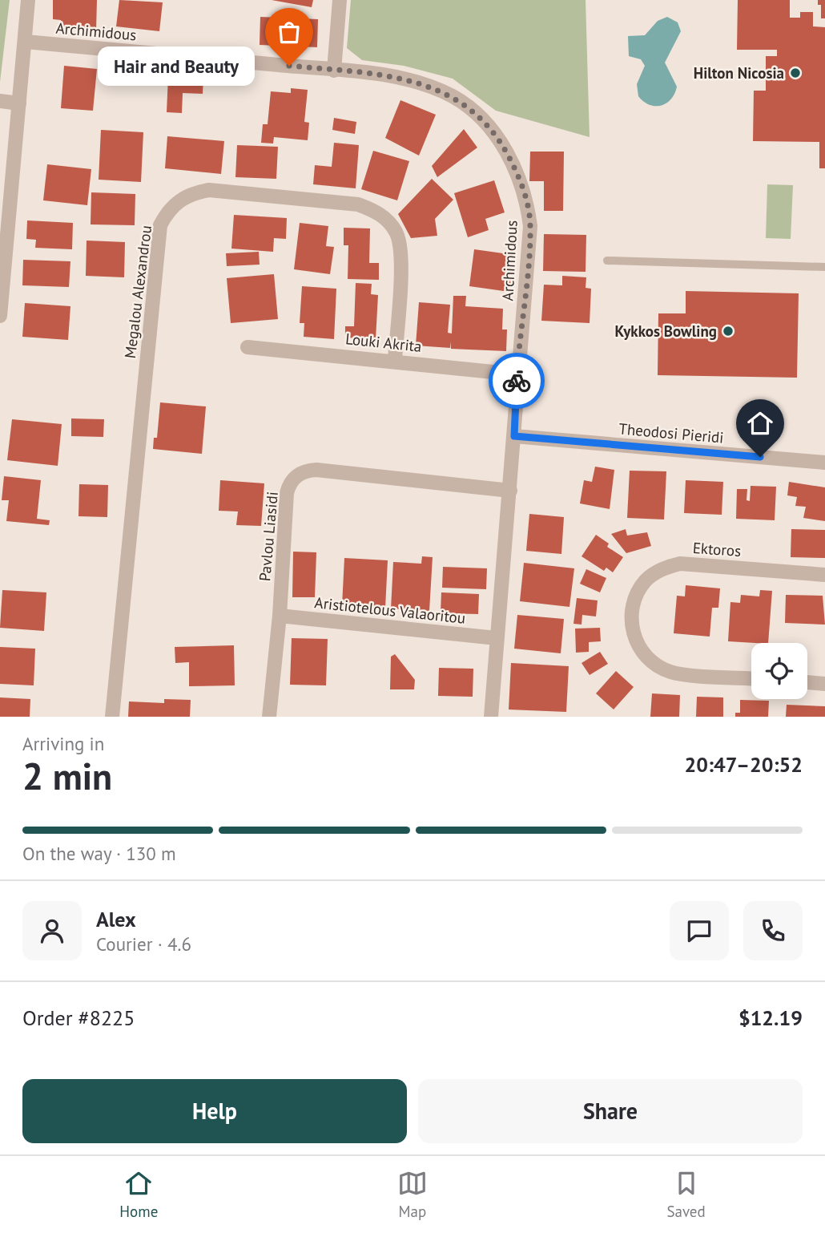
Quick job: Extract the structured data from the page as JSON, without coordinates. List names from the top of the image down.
{
  "streets": {
    "street": [
      "Archimidous",
      "Megalou Alexandrou",
      "Louki Akrita",
      "Theodosi Pieridi",
      "Pavlou Liasidi",
      "Ektoros",
      "Aristiotelous Valaoritou"
    ]
  },
  "crossings": [
    ["Archimidous", "Louki Akrita"],
    ["Archimidous", "Theodosi Pieridi"],
    ["Archimidous", "Pavlou Liasidi"],
    ["Archimidous", "Aristiotelous Valaoritou"],
    ["Megalou Alexandrou", "Louki Akrita"],
    ["Pavlou Liasidi", "Aristiotelous Valaoritou"]
  ],
  "places": ["Hair and Beauty", "Hilton Nicosia", "Kykkos Bowling"],
  "page": {
    "bubble": "Hair and Beauty",
    "heading": ["2 min", "Arriving in", "20:47–20:52"],
    "panel": [
      "Alex",
      "Courier · 4.6",
      "Order #8225",
      "$12.19"
    ],
    "bar": "On the way · 130 m",
    "buttons": ["Help", "Share"],
    "tabs": ["Home", "Map", "Saved"]
  }
}
